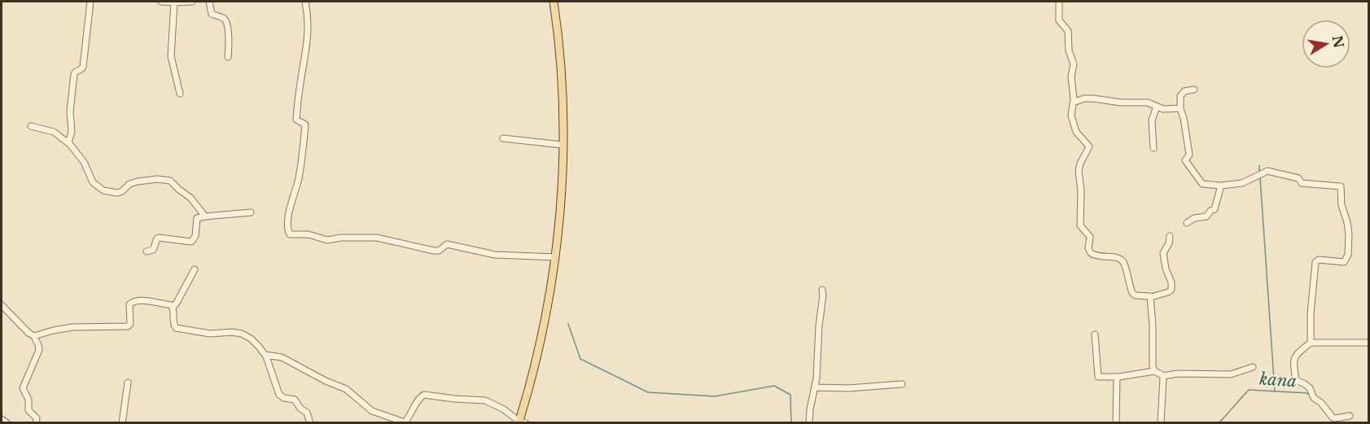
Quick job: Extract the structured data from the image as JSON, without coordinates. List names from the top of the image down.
{
  "water": ["kana"],
  "north": "right"
}
